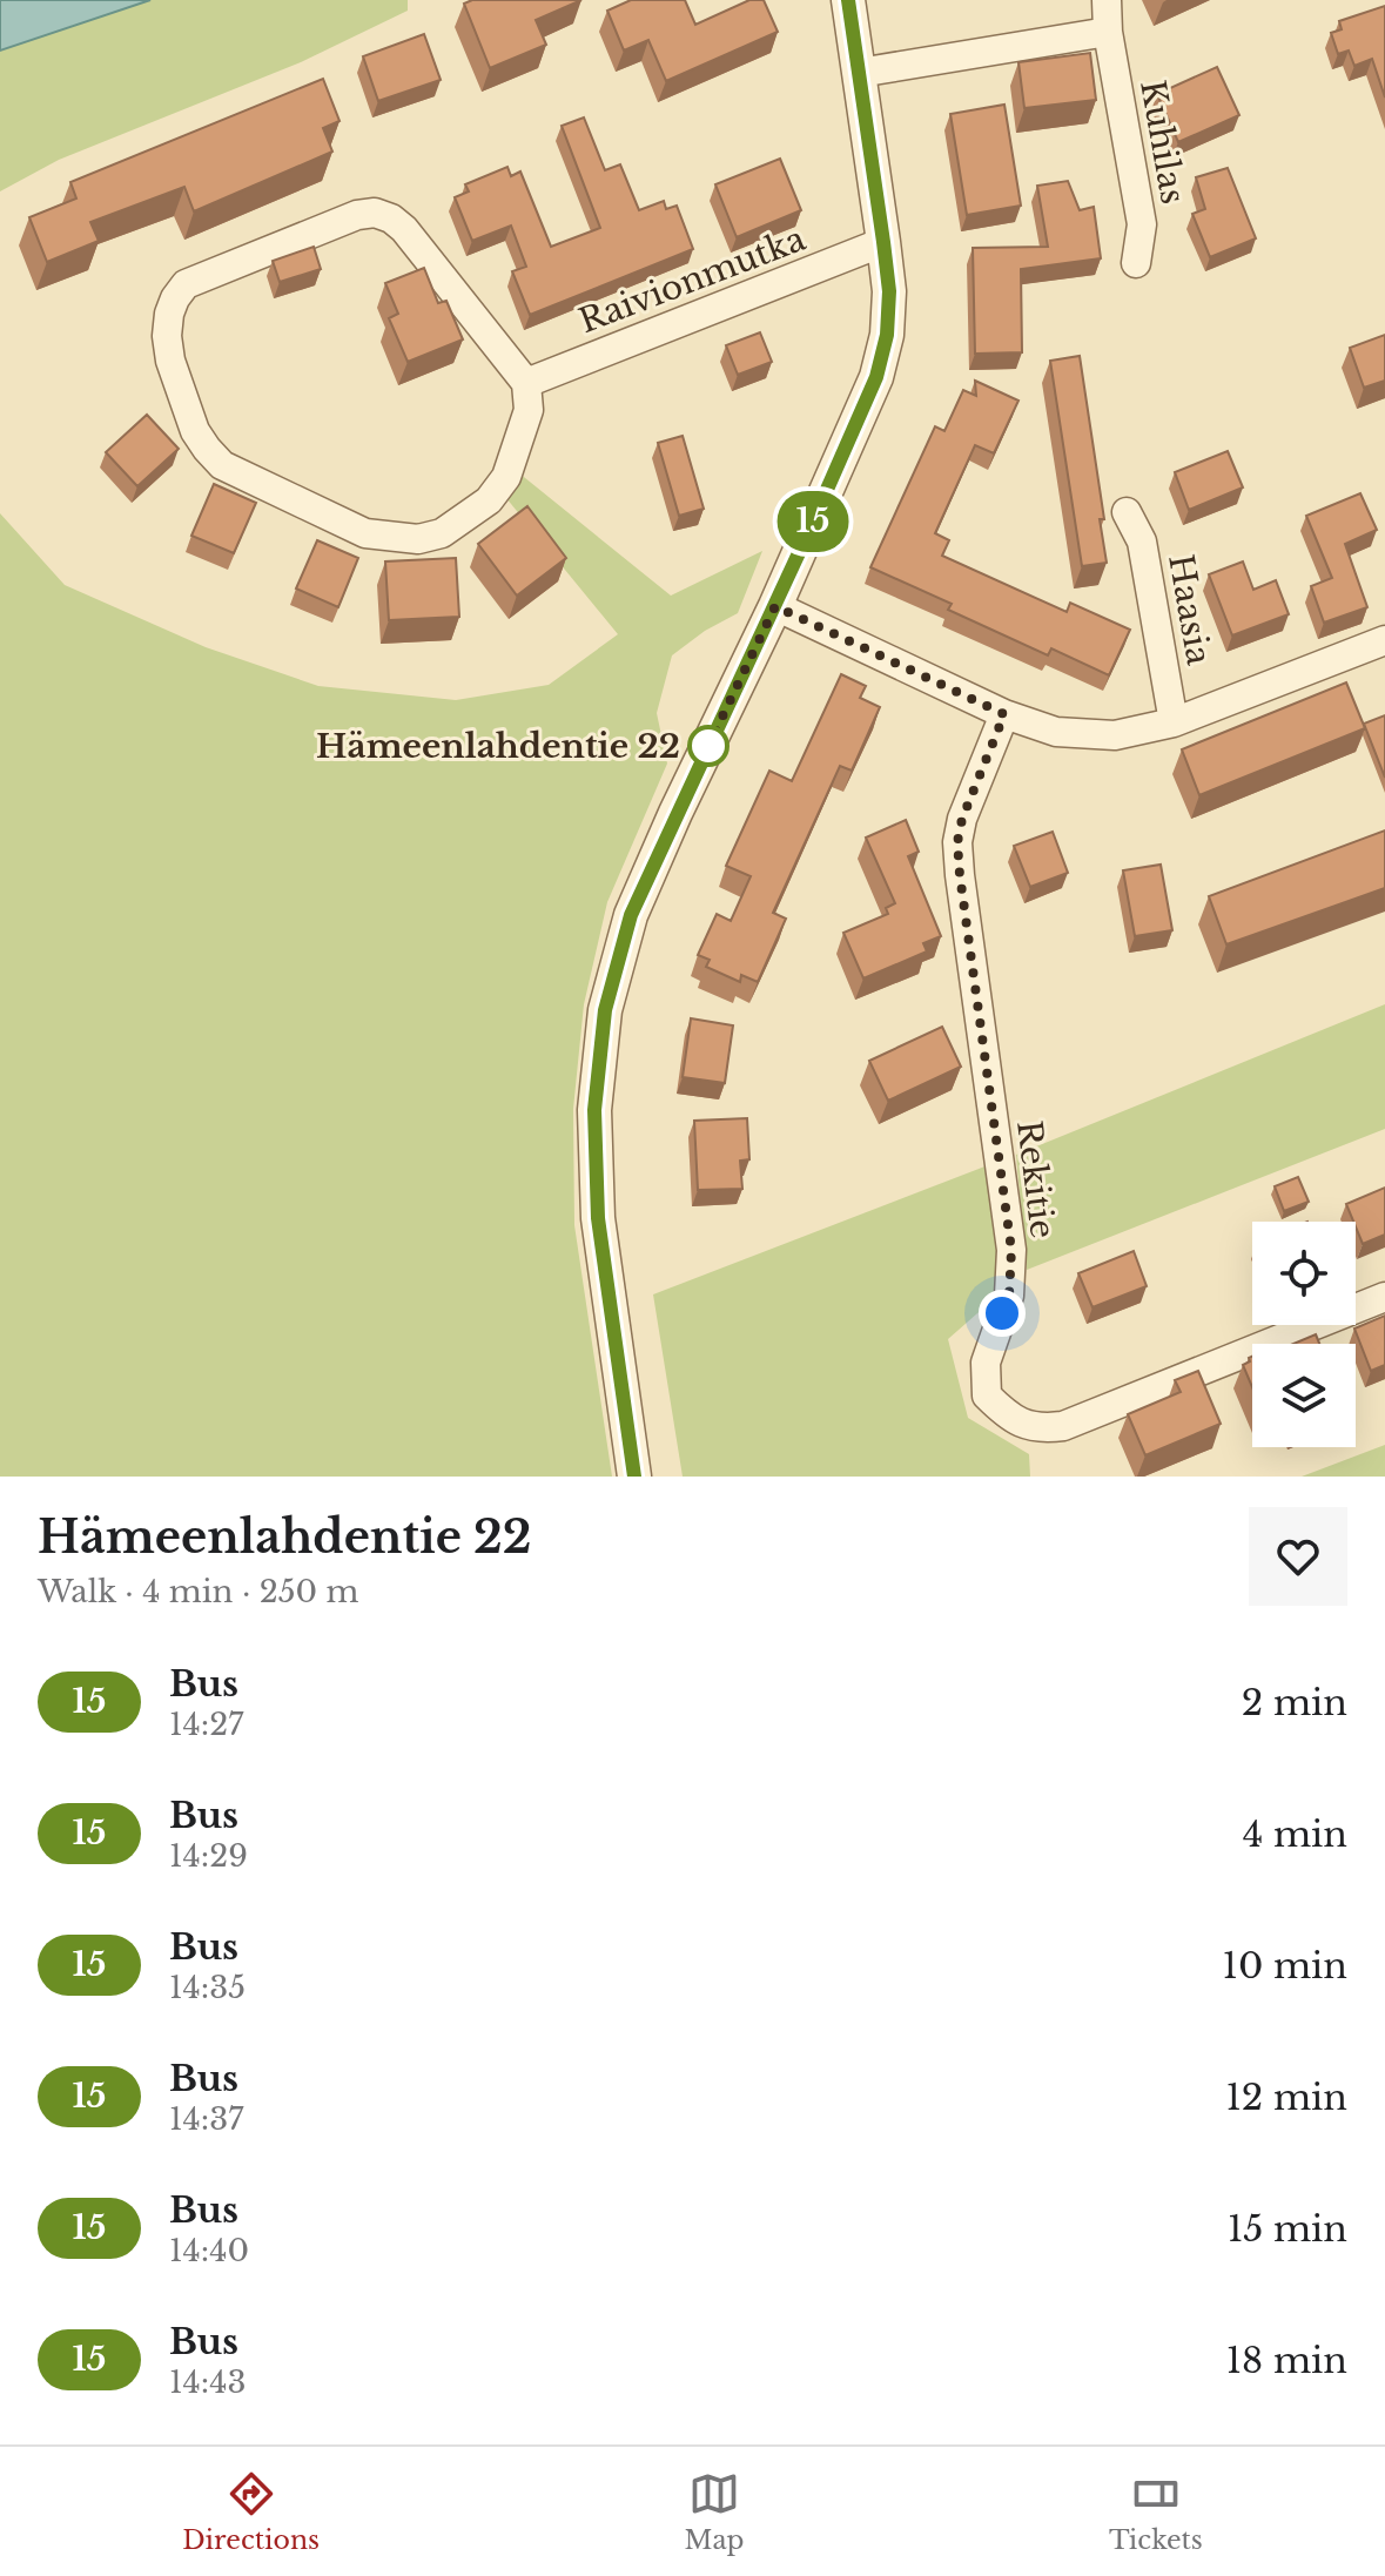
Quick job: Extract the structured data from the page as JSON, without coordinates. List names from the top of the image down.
{
  "streets": {
    "street": [
      "Kuhilas",
      "Raivionmutka",
      "Haasia",
      "Rekitie"
    ]
  },
  "places": ["Hämeenlahdentie 22"],
  "lines": ["bus line 15"],
  "page": {
    "on_map": "15",
    "heading": ["Hämeenlahdentie 22", "Walk · 4 min · 250 m"],
    "list": [
      {
        "mark": "15",
        "name": "Bus",
        "note": "14:27",
        "value": "2 min"
      },
      {
        "mark": "15",
        "name": "Bus",
        "note": "14:29",
        "value": "4 min"
      },
      {
        "mark": "15",
        "name": "Bus",
        "note": "14:35",
        "value": "10 min"
      },
      {
        "mark": "15",
        "name": "Bus",
        "note": "14:37",
        "value": "12 min"
      },
      {
        "mark": "15",
        "name": "Bus",
        "note": "14:40",
        "value": "15 min"
      },
      {
        "mark": "15",
        "name": "Bus",
        "note": "14:43",
        "value": "18 min"
      }
    ],
    "tabs": ["Directions", "Map", "Tickets"]
  }
}
